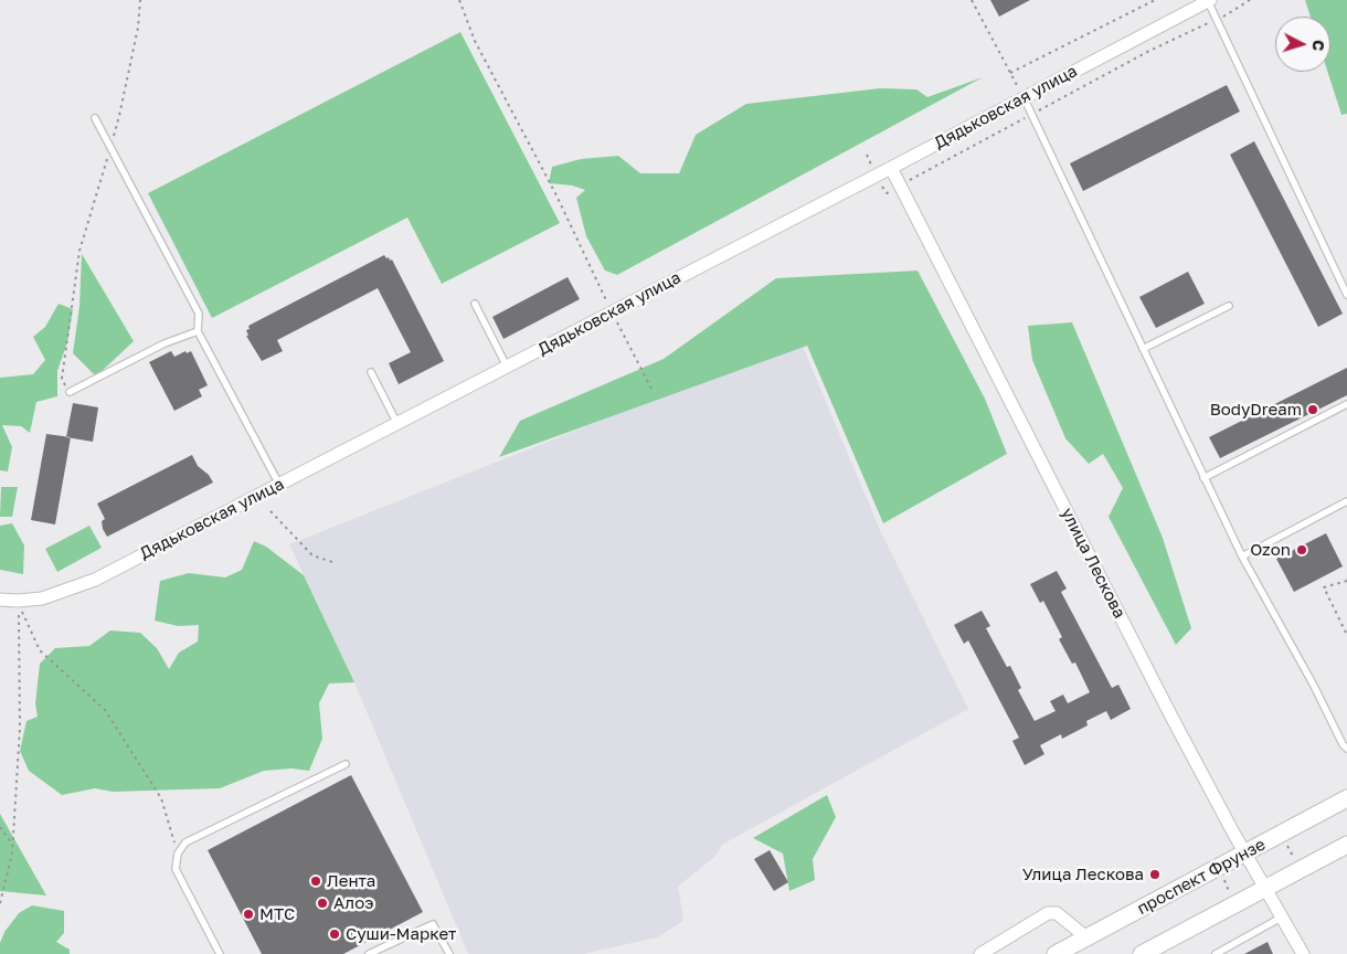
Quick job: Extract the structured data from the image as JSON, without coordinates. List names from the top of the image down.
{
  "streets": {
    "main road": ["проспект Фрунзе"],
    "street": ["Дядьковская улица", "улица Лескова"]
  },
  "crossings": [
    ["Дядьковская улица", "улица Лескова"],
    ["улица Лескова", "проспект Фрунзе"]
  ],
  "places": [
    "BodyDream",
    "Ozon",
    "Улица Лескова",
    "Лента",
    "Алоэ",
    "МТС",
    "Суши-Маркет"
  ],
  "north": "right"
}
